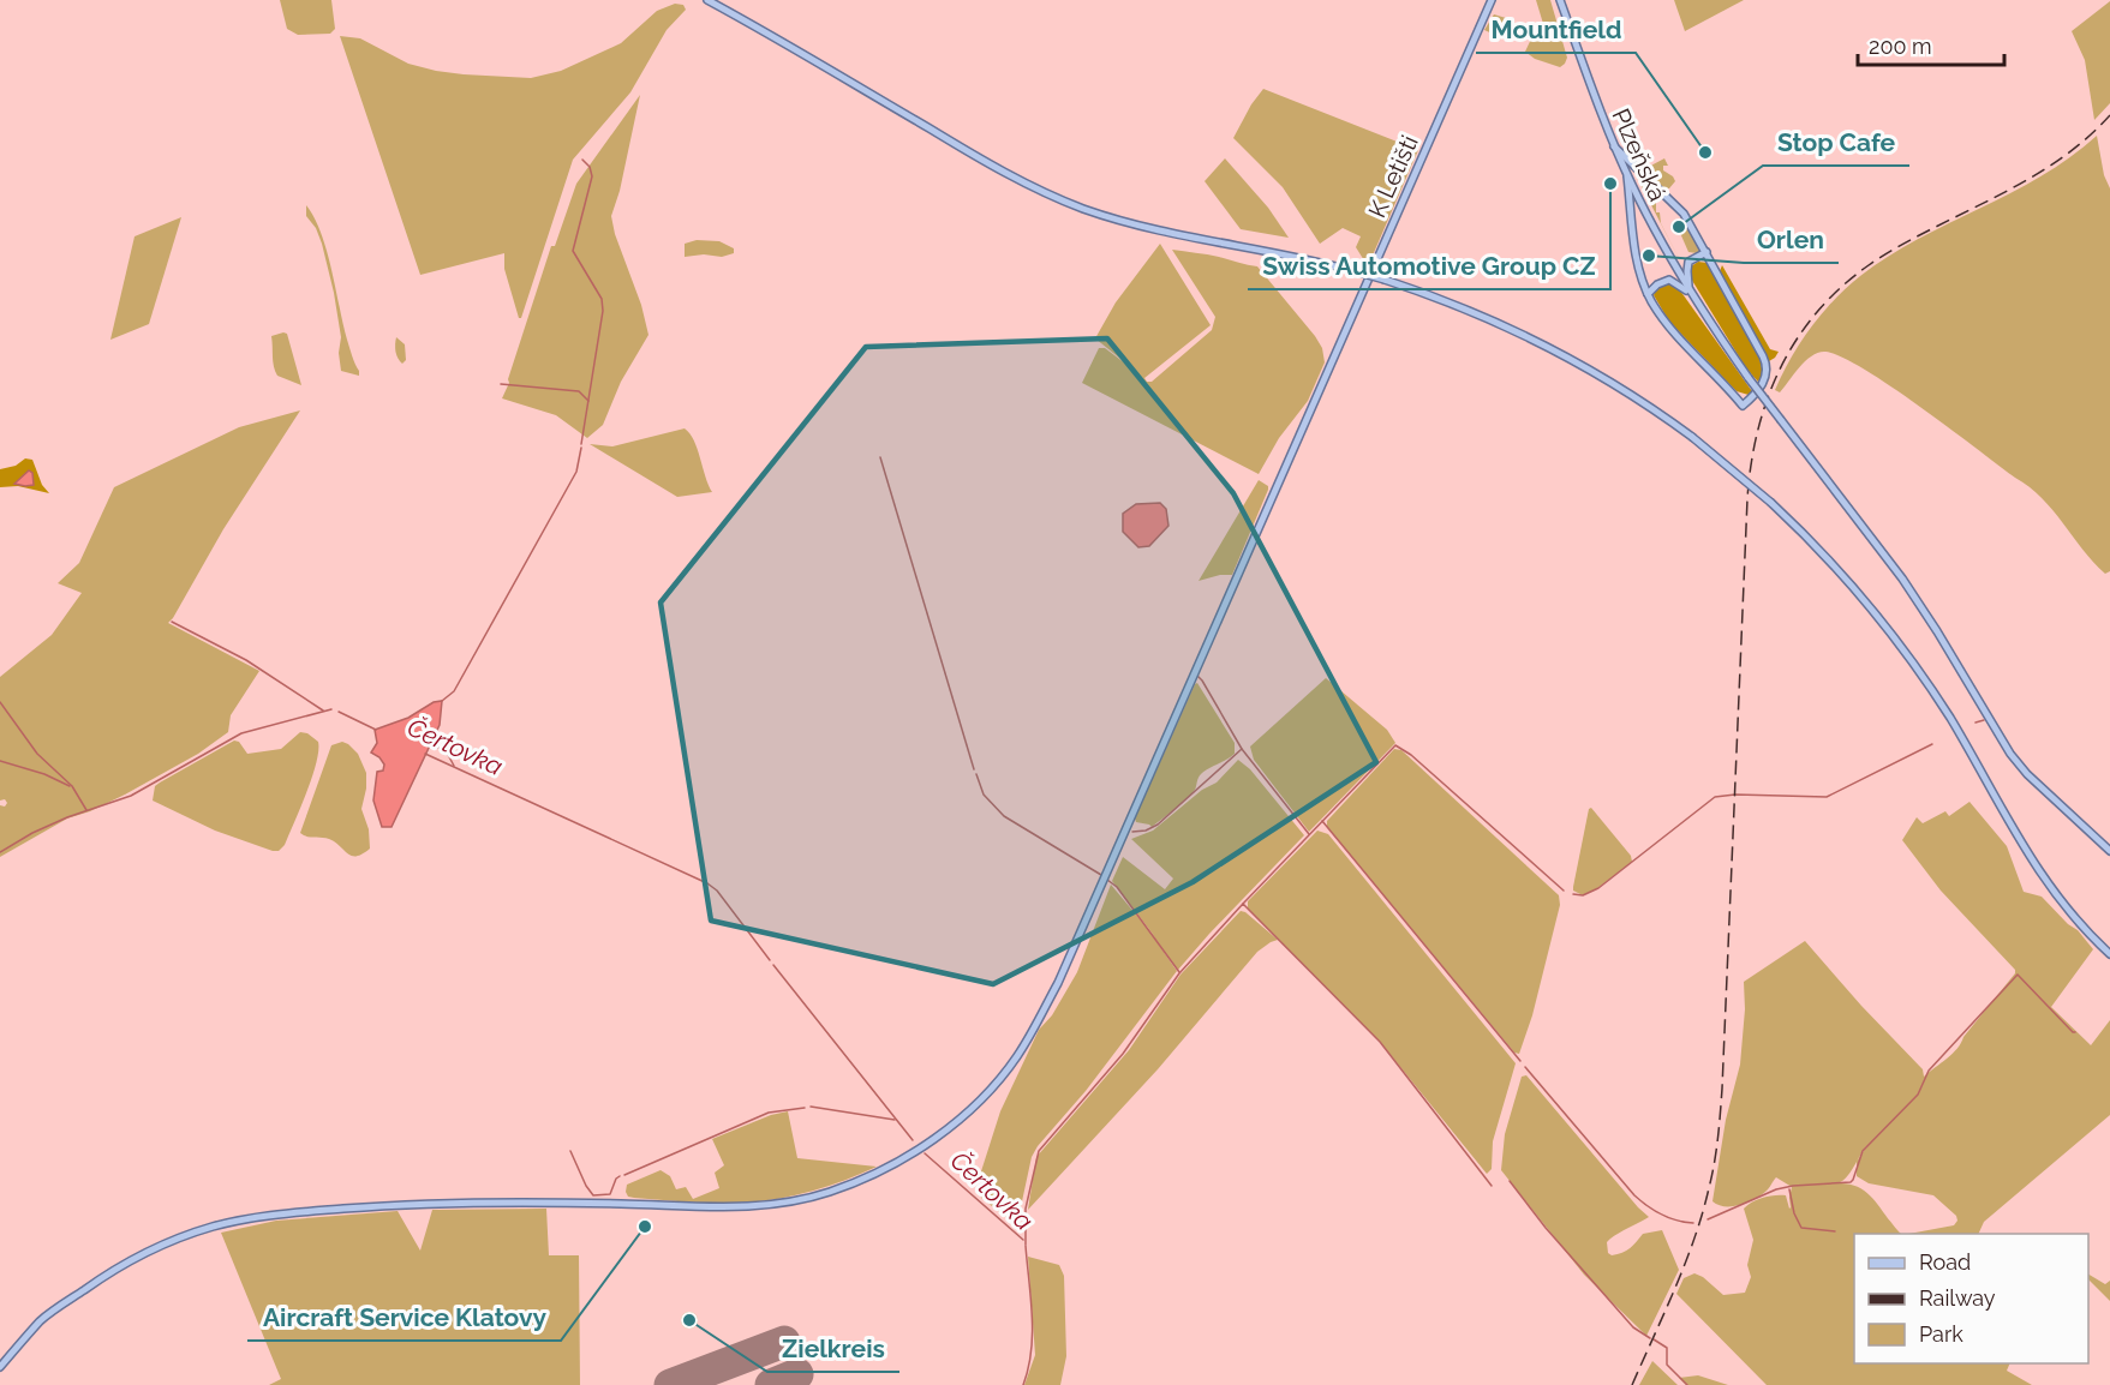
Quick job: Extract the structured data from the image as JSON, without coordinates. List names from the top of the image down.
{
  "streets": {
    "main road": ["Plzeňská", "K Letišti"]
  },
  "water": ["Čertovka"],
  "places": [
    "Mountfield",
    "Swiss Automotive Group CZ",
    "Stop Cafe",
    "Orlen",
    "Aircraft Service Klatovy",
    "Zielkreis"
  ],
  "legend": ["Road", "Railway", "Park"],
  "scale_bar": "200 m"
}
